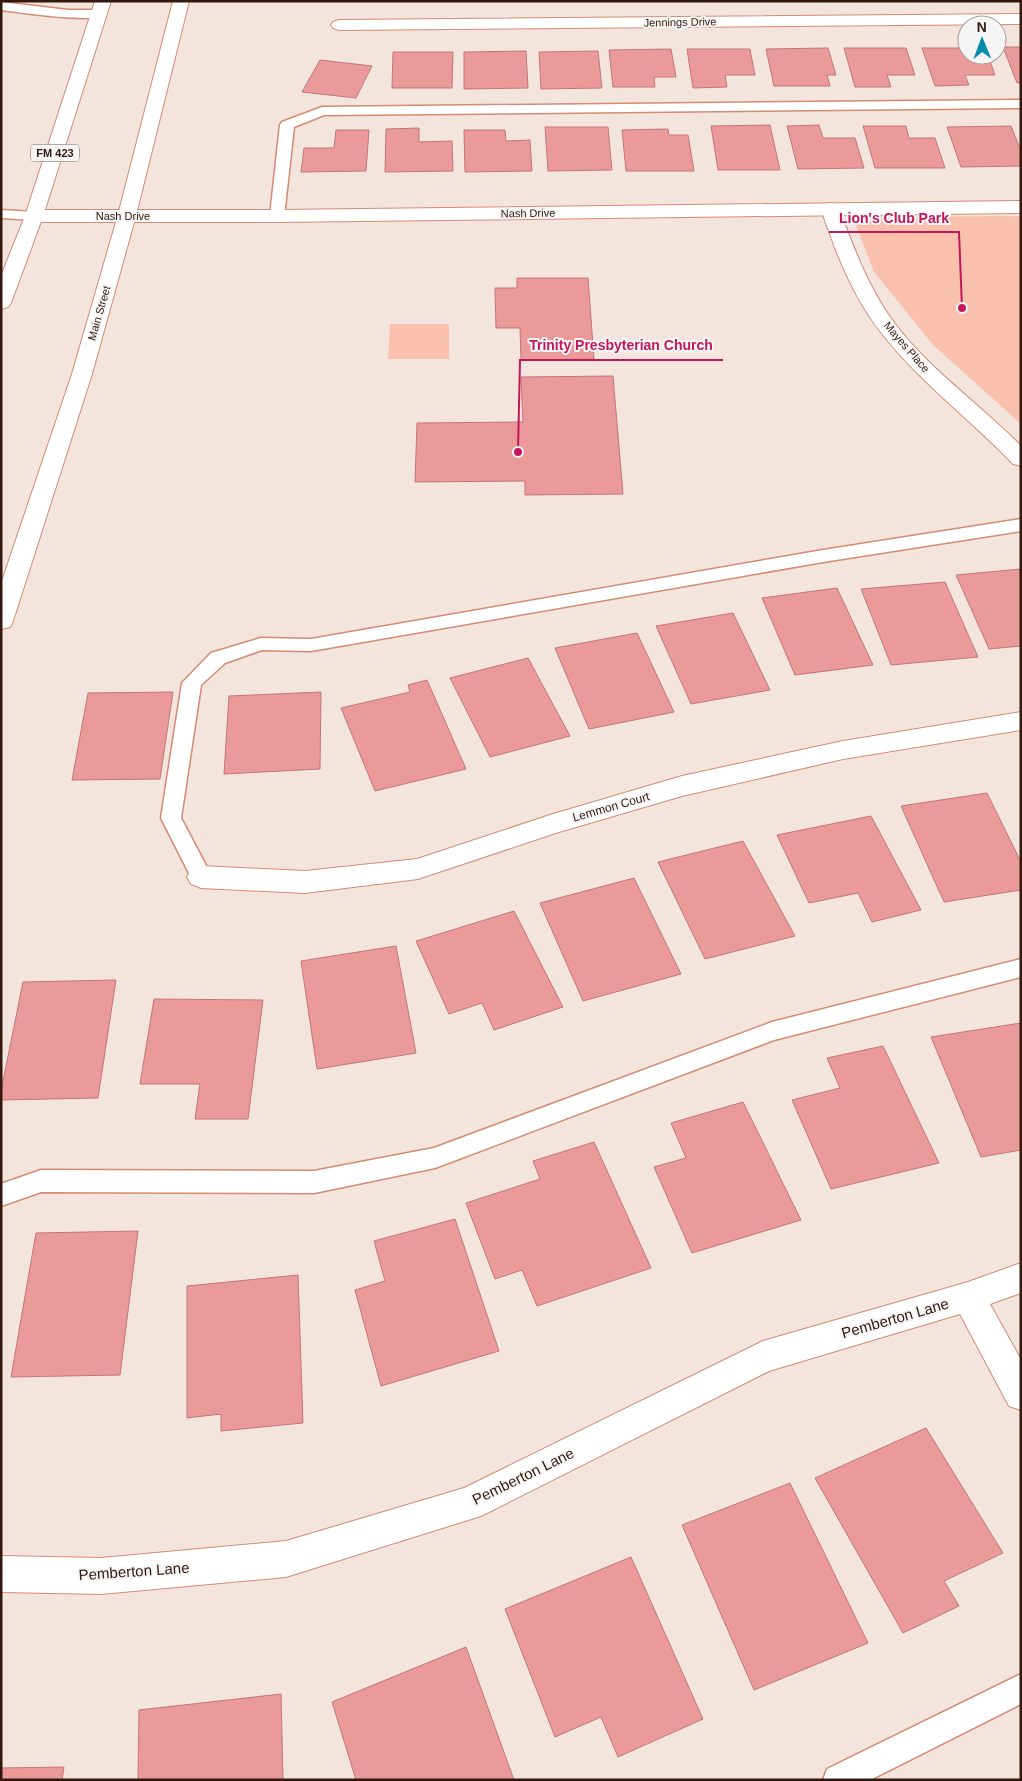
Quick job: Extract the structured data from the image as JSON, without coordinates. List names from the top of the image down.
{
  "streets": {
    "street": [
      "Jennings Drive",
      "FM 423",
      "Nash Drive",
      "Main Street",
      "Mayes Place",
      "Lemmon Court",
      "Pemberton Lane"
    ]
  },
  "crossings": [
    ["FM 423", "Nash Drive"],
    ["Nash Drive", "Main Street"],
    ["Nash Drive", "Mayes Place"]
  ],
  "places": ["Lion's Club Park", "Trinity Presbyterian Church"],
  "north": "top"
}
